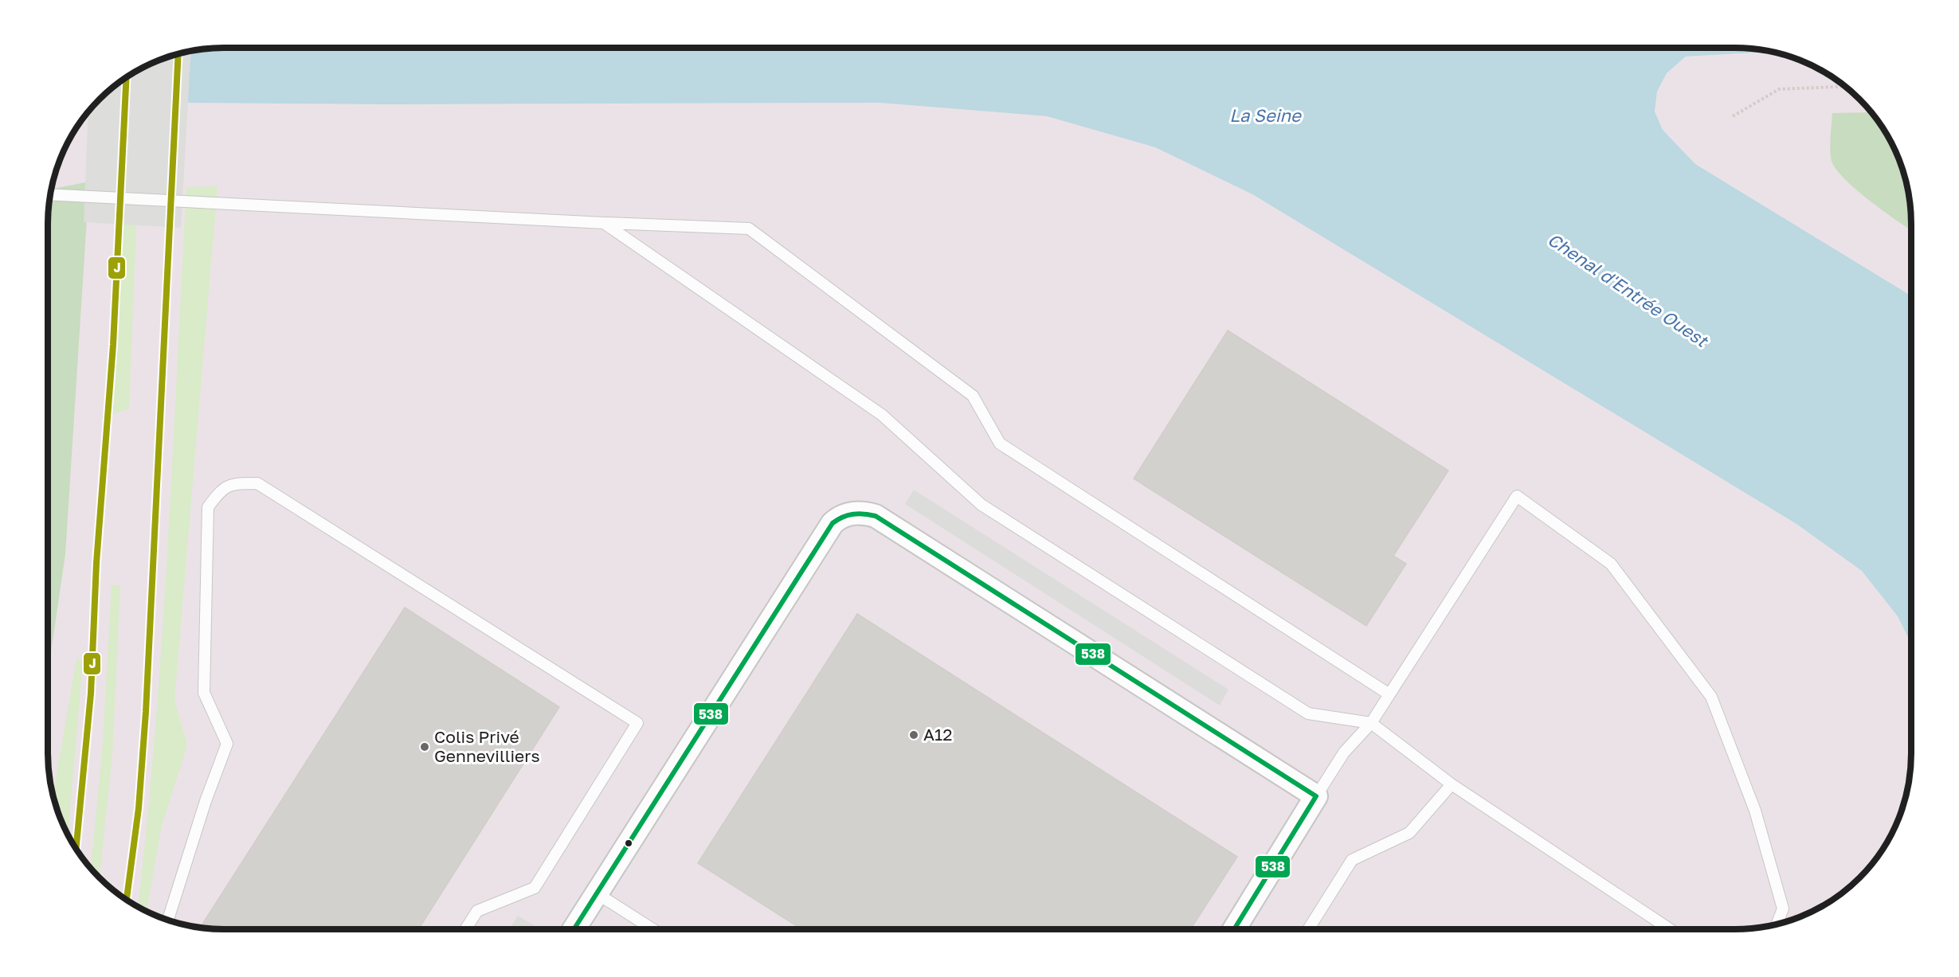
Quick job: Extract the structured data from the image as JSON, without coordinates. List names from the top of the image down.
{
  "water": ["La Seine", "Chenal d'Entrée Ouest"],
  "places": ["A12", "Colis Privé Gennevilliers"],
  "lines": ["transit line J", "transit line 538"]
}
